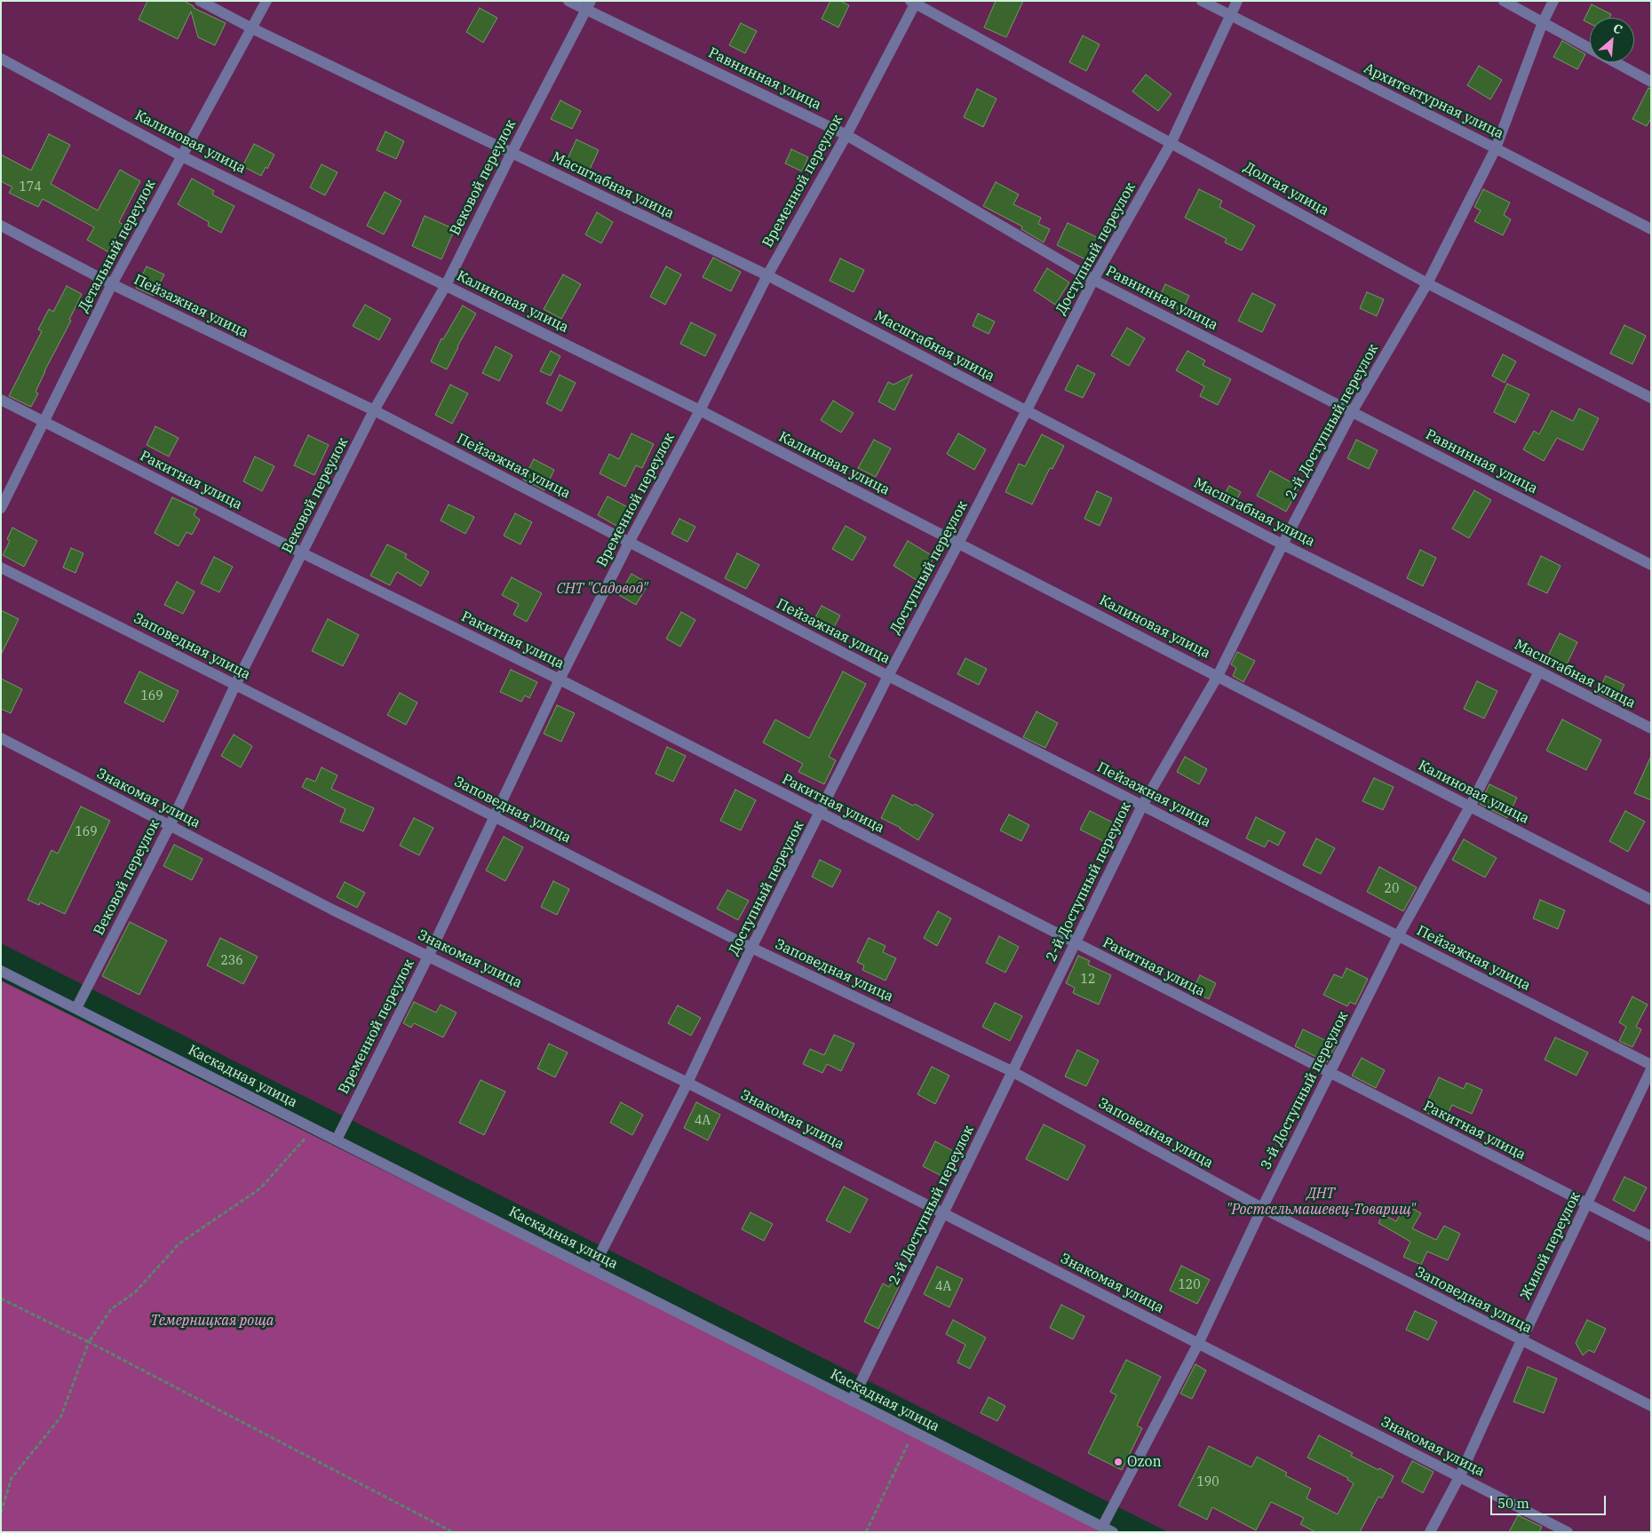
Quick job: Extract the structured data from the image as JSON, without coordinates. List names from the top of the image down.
{
  "streets": {
    "street": [
      "Равнинная улица",
      "Архитектурная улица",
      "Калиновая улица",
      "Вековой переулок",
      "Временной переулок",
      "Масштабная улица",
      "Долгая улица",
      "Детальный переулок",
      "Доступный переулок",
      "Пейзажная улица",
      "2-й Доступный переулок",
      "Ракитная улица",
      "Заповедная улица",
      "Знакомая улица",
      "Каскадная улица",
      "3-й Доступный переулок",
      "Жилой переулок"
    ]
  },
  "crossings": [
    ["Равнинная улица", "Вековой переулок"],
    ["Равнинная улица", "Временной переулок"],
    ["Равнинная улица", "Доступный переулок"],
    ["Равнинная улица", "2-й Доступный переулок"],
    ["Архитектурная улица", "Доступный переулок"],
    ["Архитектурная улица", "2-й Доступный переулок"],
    ["Калиновая улица", "Вековой переулок"],
    ["Калиновая улица", "Временной переулок"],
    ["Калиновая улица", "Детальный переулок"],
    ["Калиновая улица", "Доступный переулок"],
    ["Калиновая улица", "2-й Доступный переулок"],
    ["Калиновая улица", "3-й Доступный переулок"],
    ["Вековой переулок", "Масштабная улица"],
    ["Вековой переулок", "Пейзажная улица"],
    ["Вековой переулок", "Ракитная улица"],
    ["Вековой переулок", "Заповедная улица"],
    ["Вековой переулок", "Знакомая улица"],
    ["Вековой переулок", "Каскадная улица"],
    ["Временной переулок", "Масштабная улица"],
    ["Временной переулок", "Долгая улица"],
    ["Временной переулок", "Пейзажная улица"],
    ["Временной переулок", "Ракитная улица"],
    ["Временной переулок", "Заповедная улица"],
    ["Временной переулок", "Знакомая улица"],
    ["Временной переулок", "Каскадная улица"],
    ["Масштабная улица", "Детальный переулок"],
    ["Масштабная улица", "Доступный переулок"],
    ["Масштабная улица", "2-й Доступный переулок"],
    ["Масштабная улица", "3-й Доступный переулок"],
    ["Долгая улица", "Доступный переулок"],
    ["Долгая улица", "2-й Доступный переулок"],
    ["Детальный переулок", "Пейзажная улица"],
    ["Детальный переулок", "Ракитная улица"],
    ["Доступный переулок", "Пейзажная улица"],
    ["Доступный переулок", "Ракитная улица"],
    ["Доступный переулок", "Заповедная улица"],
    ["Доступный переулок", "Знакомая улица"],
    ["Доступный переулок", "Каскадная улица"],
    ["Пейзажная улица", "2-й Доступный переулок"],
    ["Пейзажная улица", "3-й Доступный переулок"],
    ["2-й Доступный переулок", "Ракитная улица"],
    ["2-й Доступный переулок", "Заповедная улица"],
    ["2-й Доступный переулок", "Знакомая улица"],
    ["2-й Доступный переулок", "Каскадная улица"],
    ["Ракитная улица", "3-й Доступный переулок"],
    ["Ракитная улица", "Жилой переулок"],
    ["Заповедная улица", "3-й Доступный переулок"],
    ["Заповедная улица", "Жилой переулок"],
    ["Знакомая улица", "3-й Доступный переулок"],
    ["Знакомая улица", "Жилой переулок"],
    ["Каскадная улица", "3-й Доступный переулок"]
  ],
  "parks": ["СНТ \"Садовод\"", "ДНТ \"Ростсельмашевец-Товарищ\"", "Темерницкая роща"],
  "places": ["Ozon"],
  "house_numbers": [
    "174",
    "169",
    "169",
    "20",
    "236",
    "12",
    "4А",
    "120",
    "4А",
    "190"
  ],
  "scale_bar": "50 m",
  "north": "top right"
}
